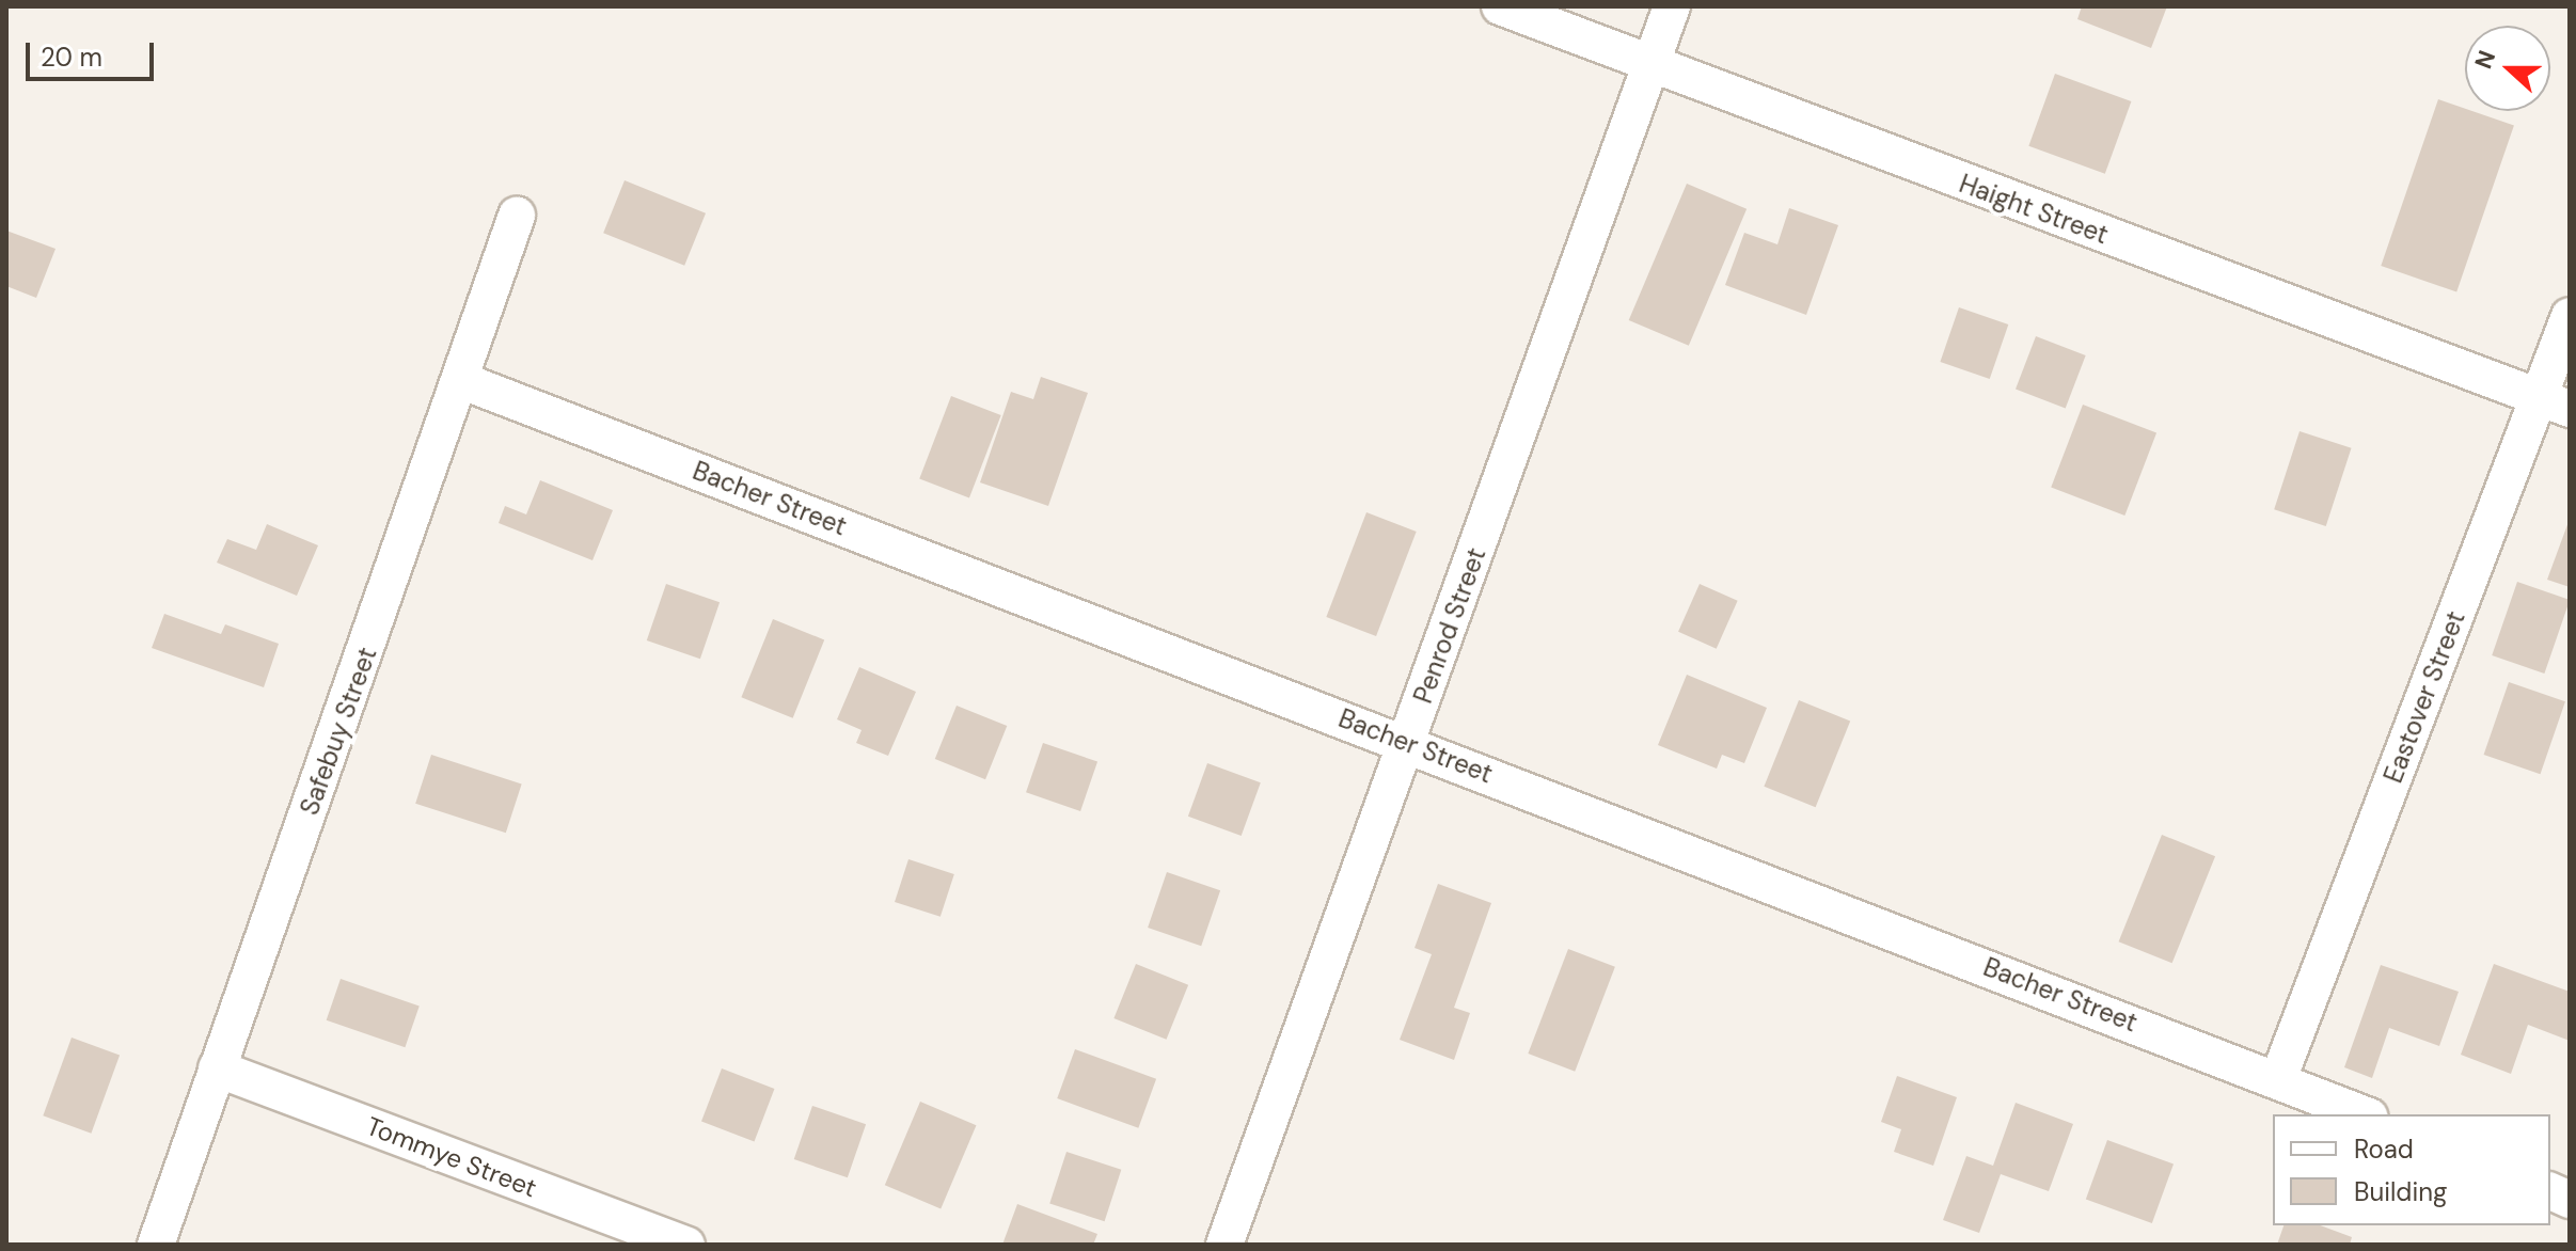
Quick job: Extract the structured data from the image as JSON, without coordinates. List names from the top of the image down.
{
  "streets": {
    "street": [
      "Haight Street",
      "Bacher Street",
      "Penrod Street",
      "Eastover Street",
      "Safebuy Street",
      "Tommye Street"
    ]
  },
  "crossings": [
    ["Haight Street", "Penrod Street"],
    ["Haight Street", "Eastover Street"],
    ["Bacher Street", "Penrod Street"],
    ["Bacher Street", "Eastover Street"],
    ["Bacher Street", "Safebuy Street"],
    ["Safebuy Street", "Tommye Street"]
  ],
  "legend": ["Road", "Building"],
  "scale_bar": "20 m",
  "north": "left"
}
